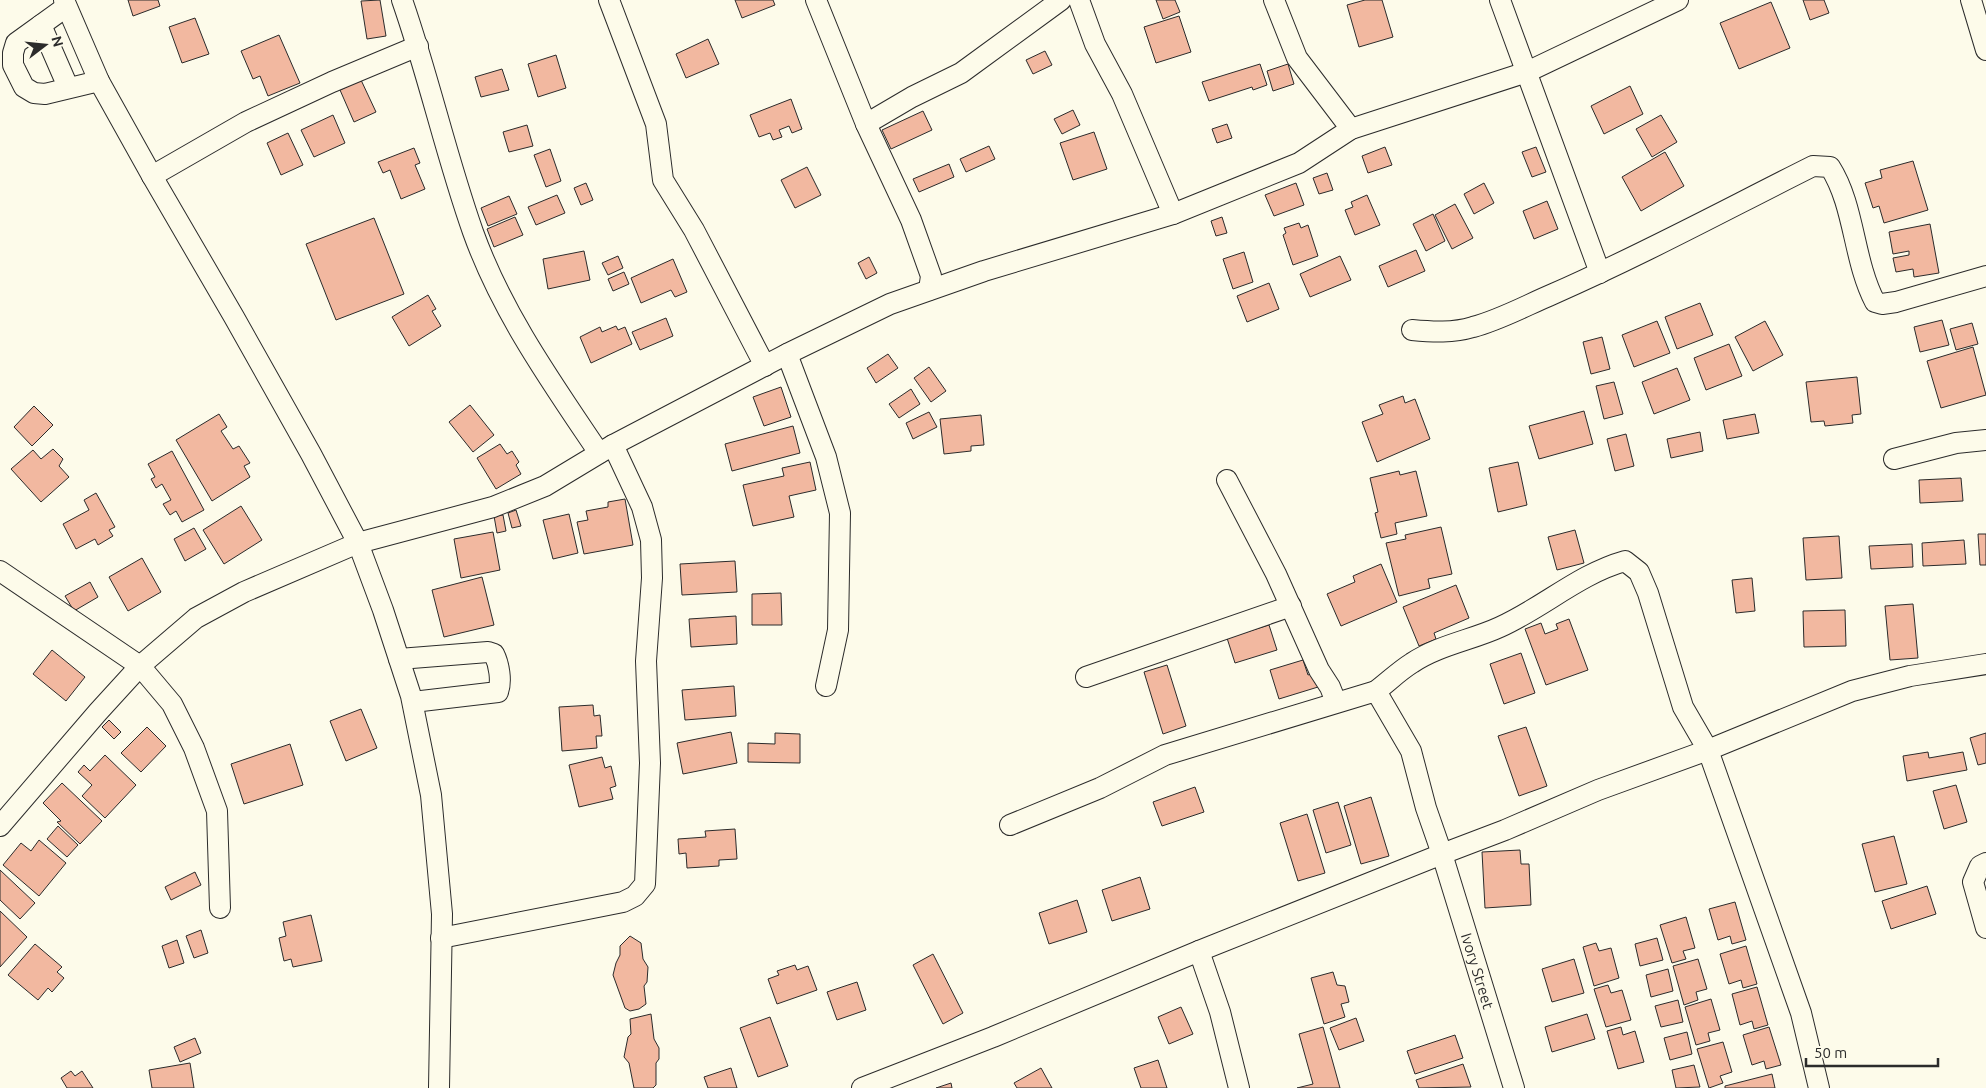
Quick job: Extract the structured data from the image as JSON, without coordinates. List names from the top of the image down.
{
  "streets": {
    "street": ["Ivory Street"]
  },
  "scale_bar": "50 m",
  "north": "right"
}
